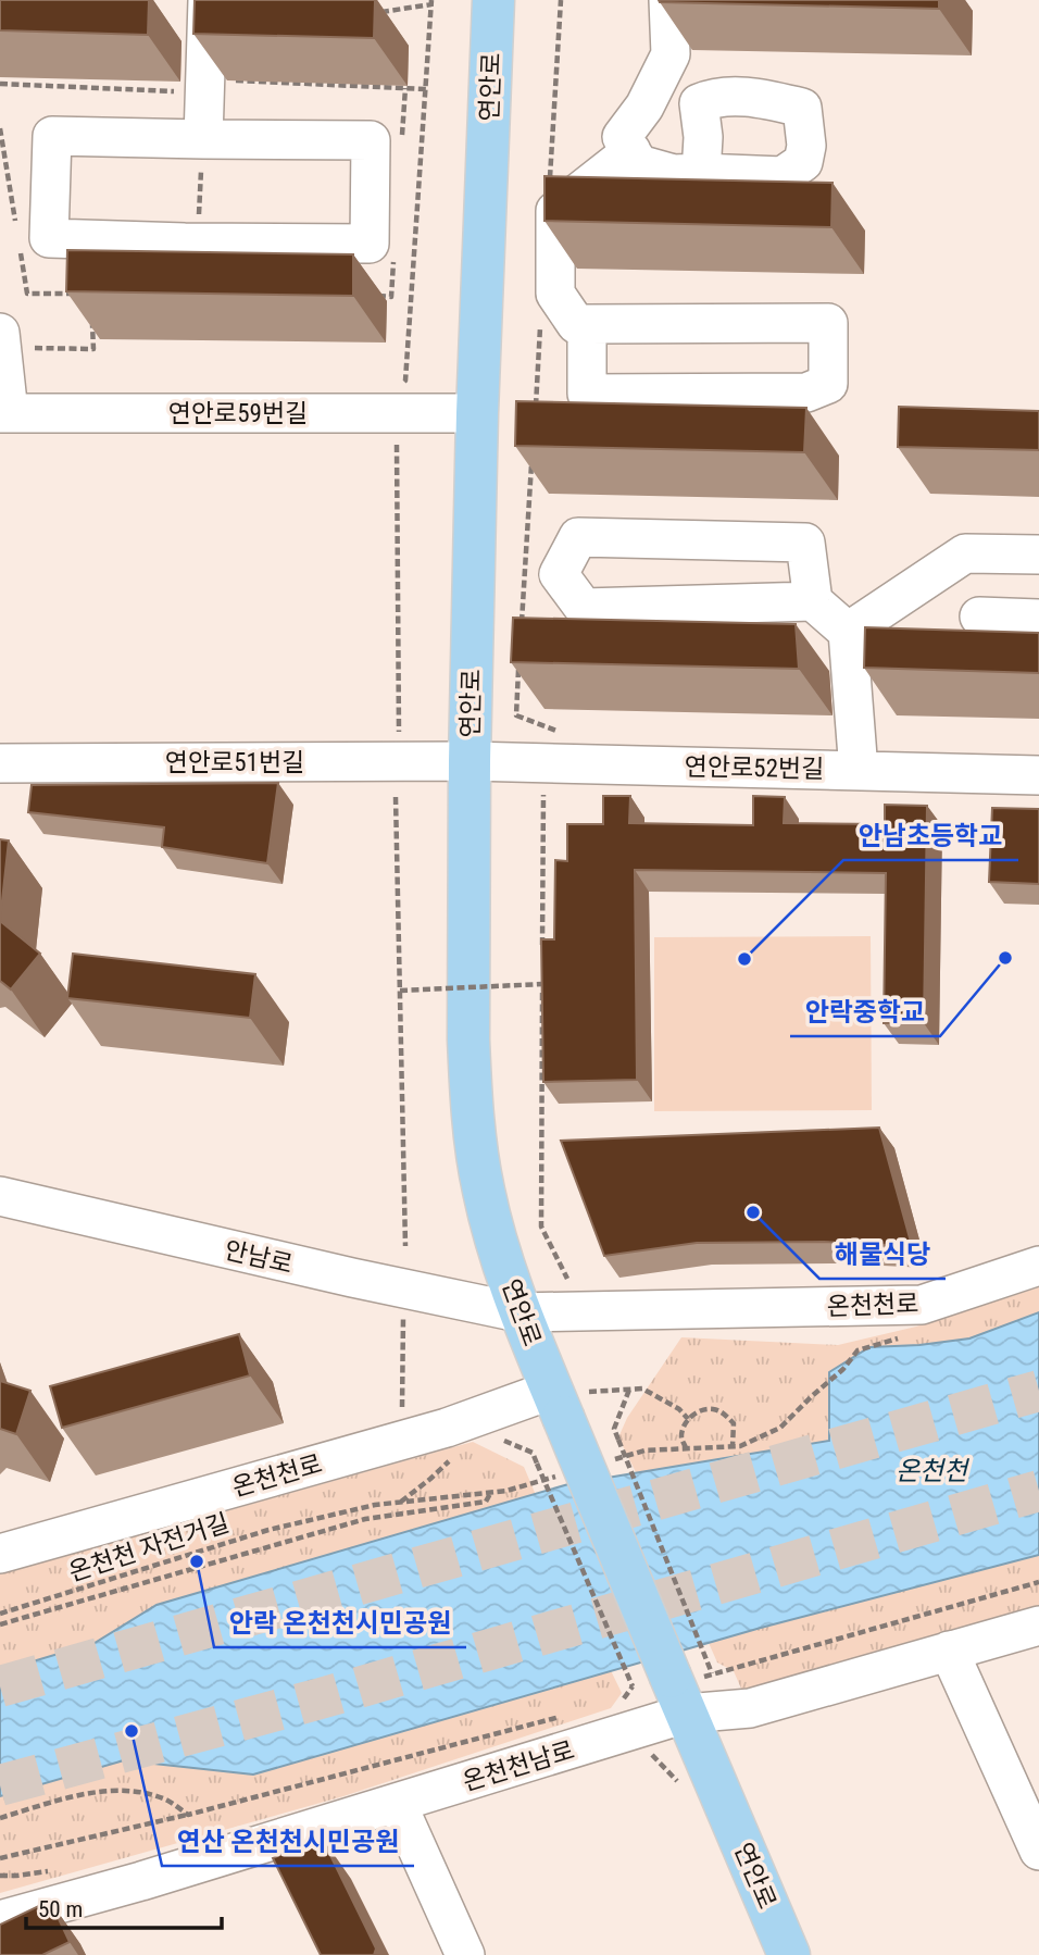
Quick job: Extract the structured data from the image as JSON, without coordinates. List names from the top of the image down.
{
  "streets": {
    "main road": ["연안로"],
    "street": [
      "연안로59번길",
      "연안로51번길",
      "연안로52번길",
      "안남로",
      "온천천로",
      "온천천남로"
    ],
    "path": ["온천천 자전거길"]
  },
  "crossings": [
    ["연안로", "연안로59번길"],
    ["연안로", "연안로51번길"],
    ["연안로", "연안로52번길"],
    ["연안로", "안남로"],
    ["연안로", "온천천로"],
    ["연안로", "온천천남로"],
    ["연안로51번길", "연안로52번길"],
    ["안남로", "온천천로"],
    ["온천천로", "온천천 자전거길"]
  ],
  "water": ["온천천"],
  "places": [
    "안락중학교",
    "안남초등학교",
    "해물식당",
    "안락 온천천시민공원",
    "연산 온천천시민공원"
  ],
  "scale_bar": "50 m"
}
